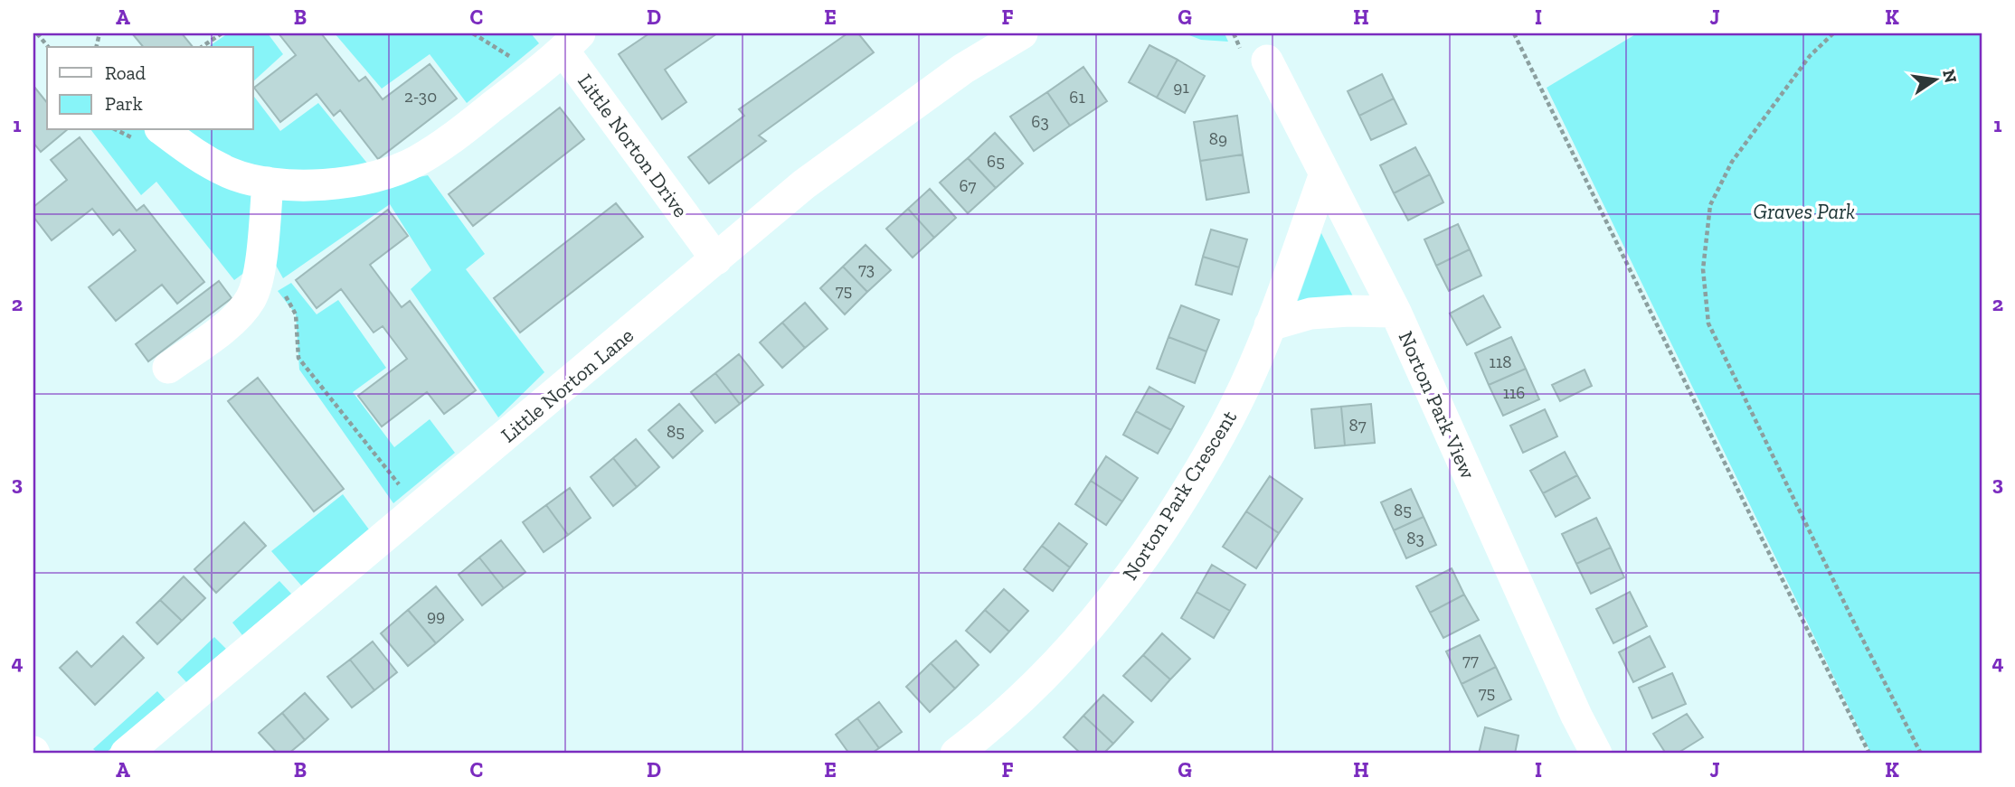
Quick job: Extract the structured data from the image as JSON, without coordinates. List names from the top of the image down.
{
  "streets": {
    "street": [
      "Little Norton Drive",
      "Little Norton Lane",
      "Norton Park View",
      "Norton Park Crescent"
    ]
  },
  "crossings": [
    ["Little Norton Drive", "Little Norton Lane"],
    ["Norton Park View", "Norton Park Crescent"]
  ],
  "parks": ["Graves Park"],
  "house_numbers": [
    "91",
    "2-30",
    "61",
    "63",
    "89",
    "65",
    "67",
    "73",
    "75",
    "118",
    "116",
    "87",
    "85",
    "85",
    "83",
    "99",
    "77",
    "75"
  ],
  "legend": ["Road", "Park"],
  "north": "right",
  "grid": {
    "columns": [
      "A",
      "B",
      "C",
      "D",
      "E",
      "F",
      "G",
      "H",
      "I",
      "J",
      "K"
    ],
    "rows": [
      "1",
      "2",
      "3",
      "4"
    ]
  }
}
